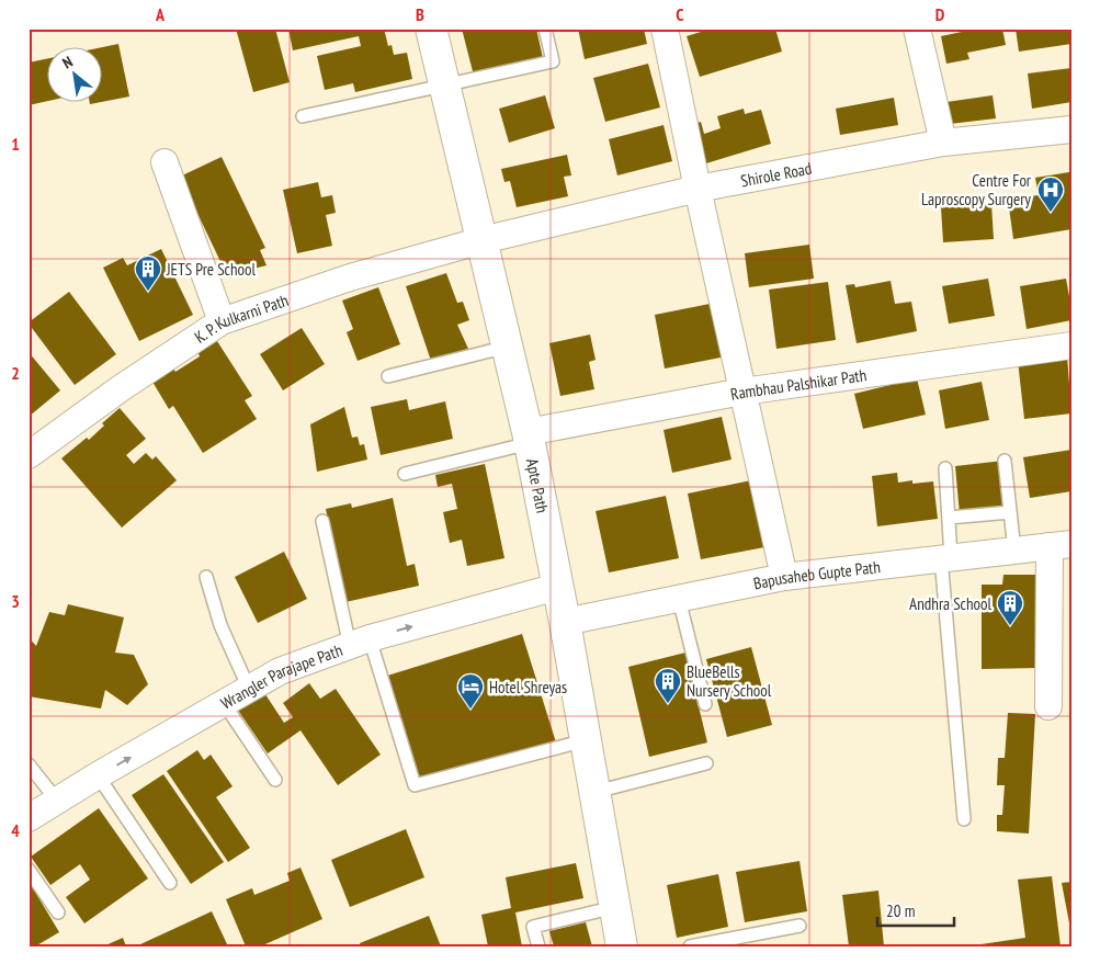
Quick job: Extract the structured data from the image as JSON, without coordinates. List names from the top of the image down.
{
  "streets": {
    "street": [
      "Shirole Road",
      "K. P. Kulkarni Path",
      "Rambhau Palshikar Path",
      "Apte Path",
      "Bapusaheb Gupte Path",
      "Wrangler Parajape Path"
    ]
  },
  "crossings": [
    ["Shirole Road", "K. P. Kulkarni Path"],
    ["Shirole Road", "Apte Path"],
    ["K. P. Kulkarni Path", "Apte Path"],
    ["Rambhau Palshikar Path", "Apte Path"],
    ["Apte Path", "Bapusaheb Gupte Path"],
    ["Apte Path", "Wrangler Parajape Path"]
  ],
  "one_way": ["Wrangler Parajape Path"],
  "places": {
    "hospital": ["Centre For Laproscopy Surgery"],
    "building": ["JETS Pre School", "Andhra School", "BlueBells Nursery School"],
    "hotel": ["Hotel Shreyas"]
  },
  "scale_bar": "20 m",
  "north": "top left",
  "grid": {
    "columns": [
      "A",
      "B",
      "C",
      "D"
    ],
    "rows": [
      "1",
      "2",
      "3",
      "4"
    ]
  }
}
